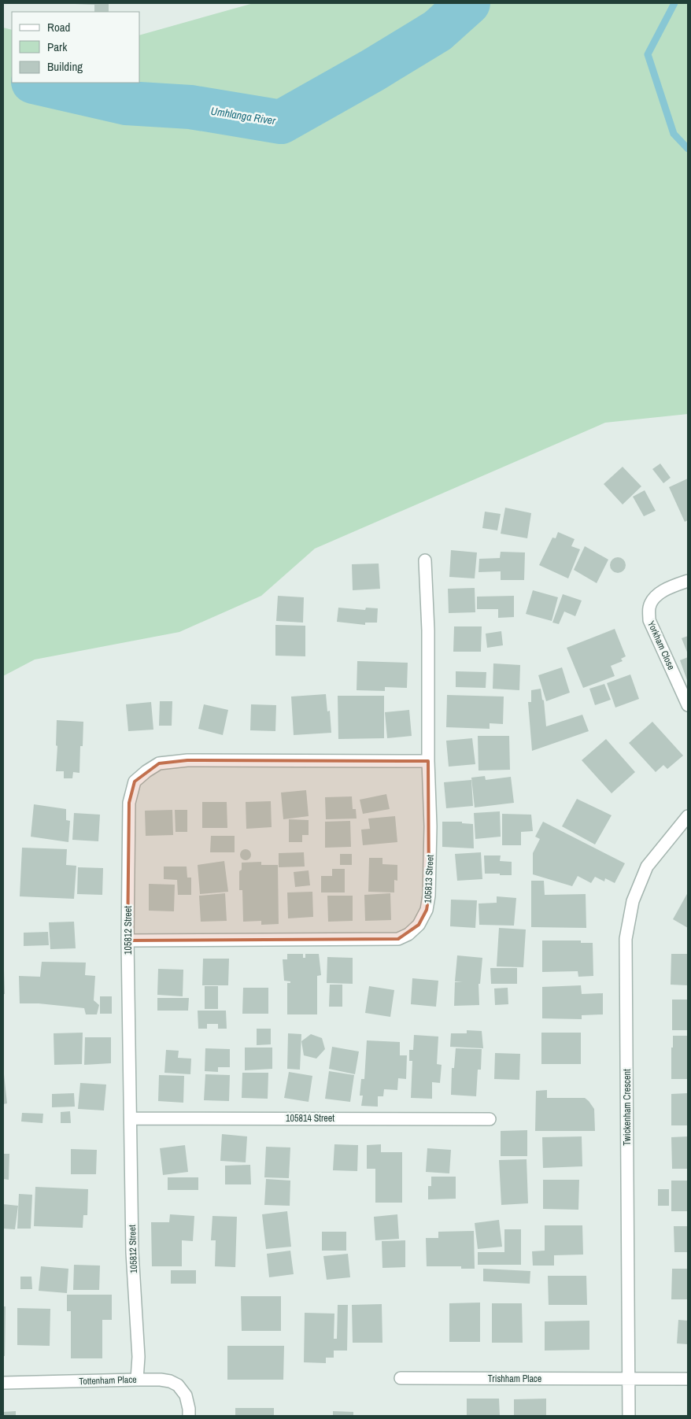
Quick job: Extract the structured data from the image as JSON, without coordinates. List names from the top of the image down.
{
  "streets": {
    "street": [
      "Yorkham Close",
      "105813 Street",
      "105812 Street",
      "Twickenham Crescent",
      "105814 Street",
      "Trishham Place",
      "Tottenham Place"
    ]
  },
  "crossings": [
    ["105813 Street", "105812 Street"],
    ["105812 Street", "105814 Street"],
    ["105812 Street", "Tottenham Place"],
    ["Twickenham Crescent", "Trishham Place"]
  ],
  "water": ["Umhlanga River"],
  "legend": ["Road", "Park", "Building"]
}
